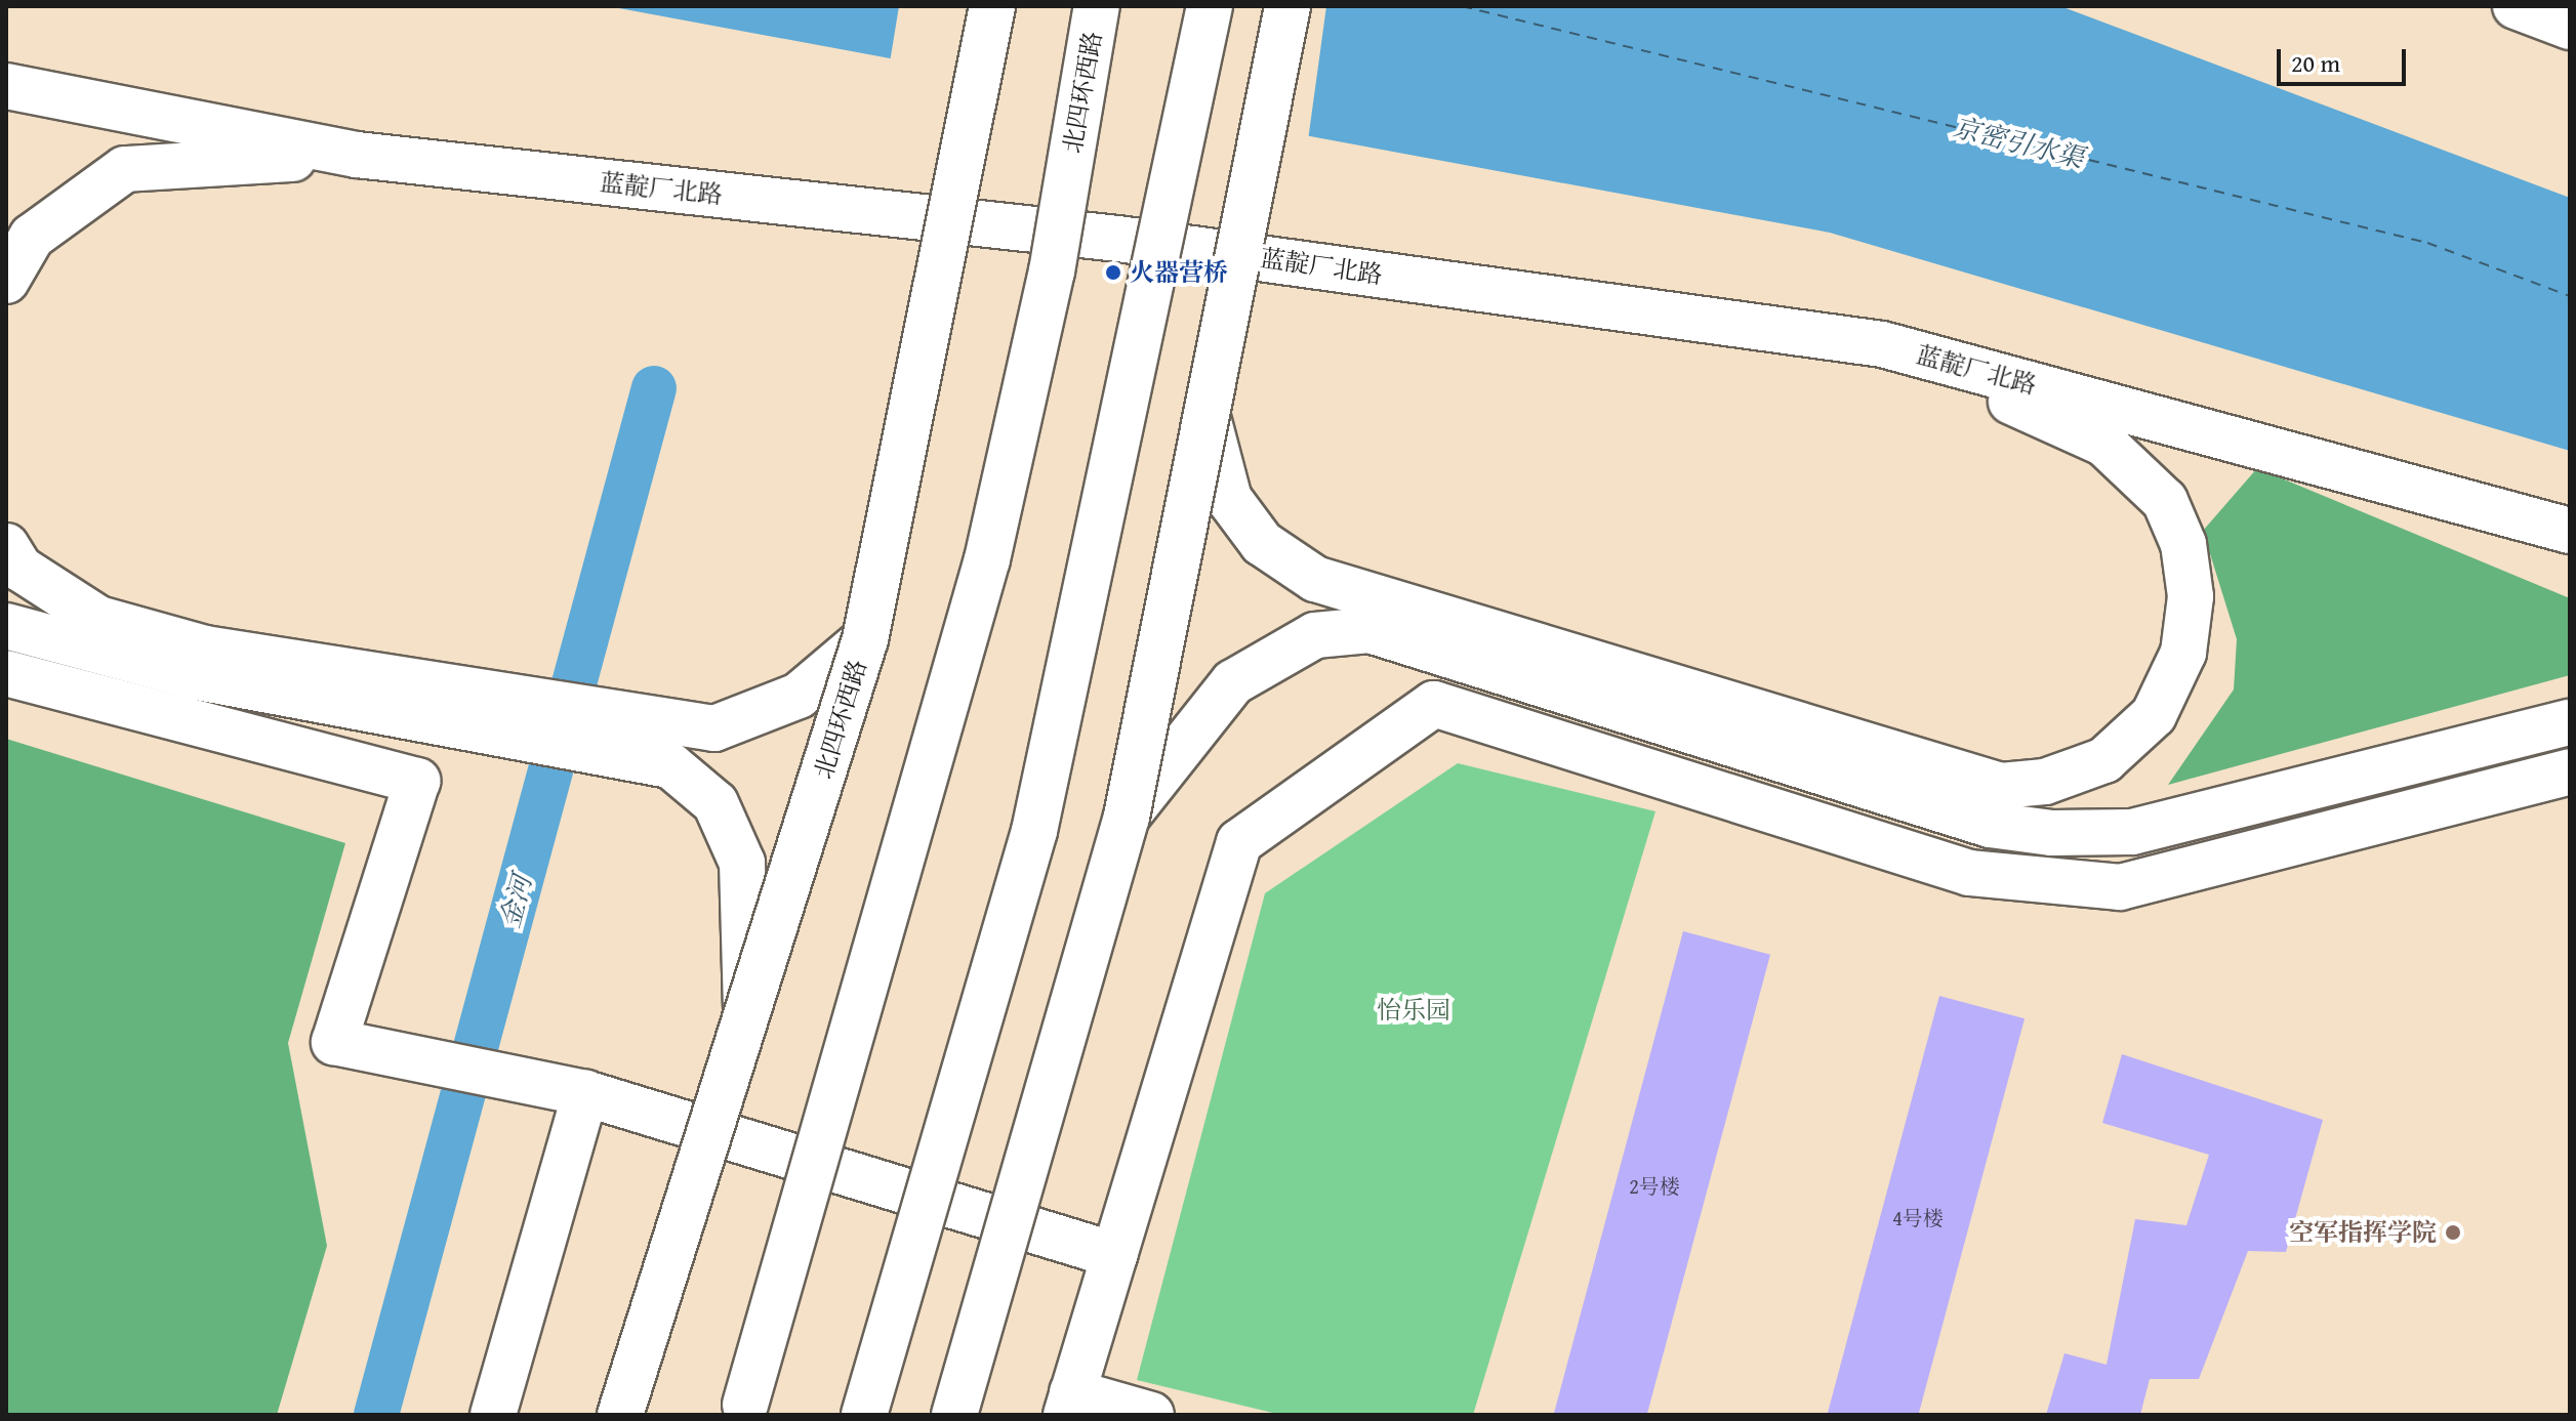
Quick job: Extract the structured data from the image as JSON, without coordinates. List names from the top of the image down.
{
  "streets": {
    "main road": ["北四环西路", "蓝靛厂北路"]
  },
  "water": ["京密引水渠", "金河"],
  "parks": ["怡乐园"],
  "places": ["火器营桥", "空军指挥学院"],
  "house_numbers": ["2号楼", "4号楼"],
  "scale_bar": "20 m"
}
